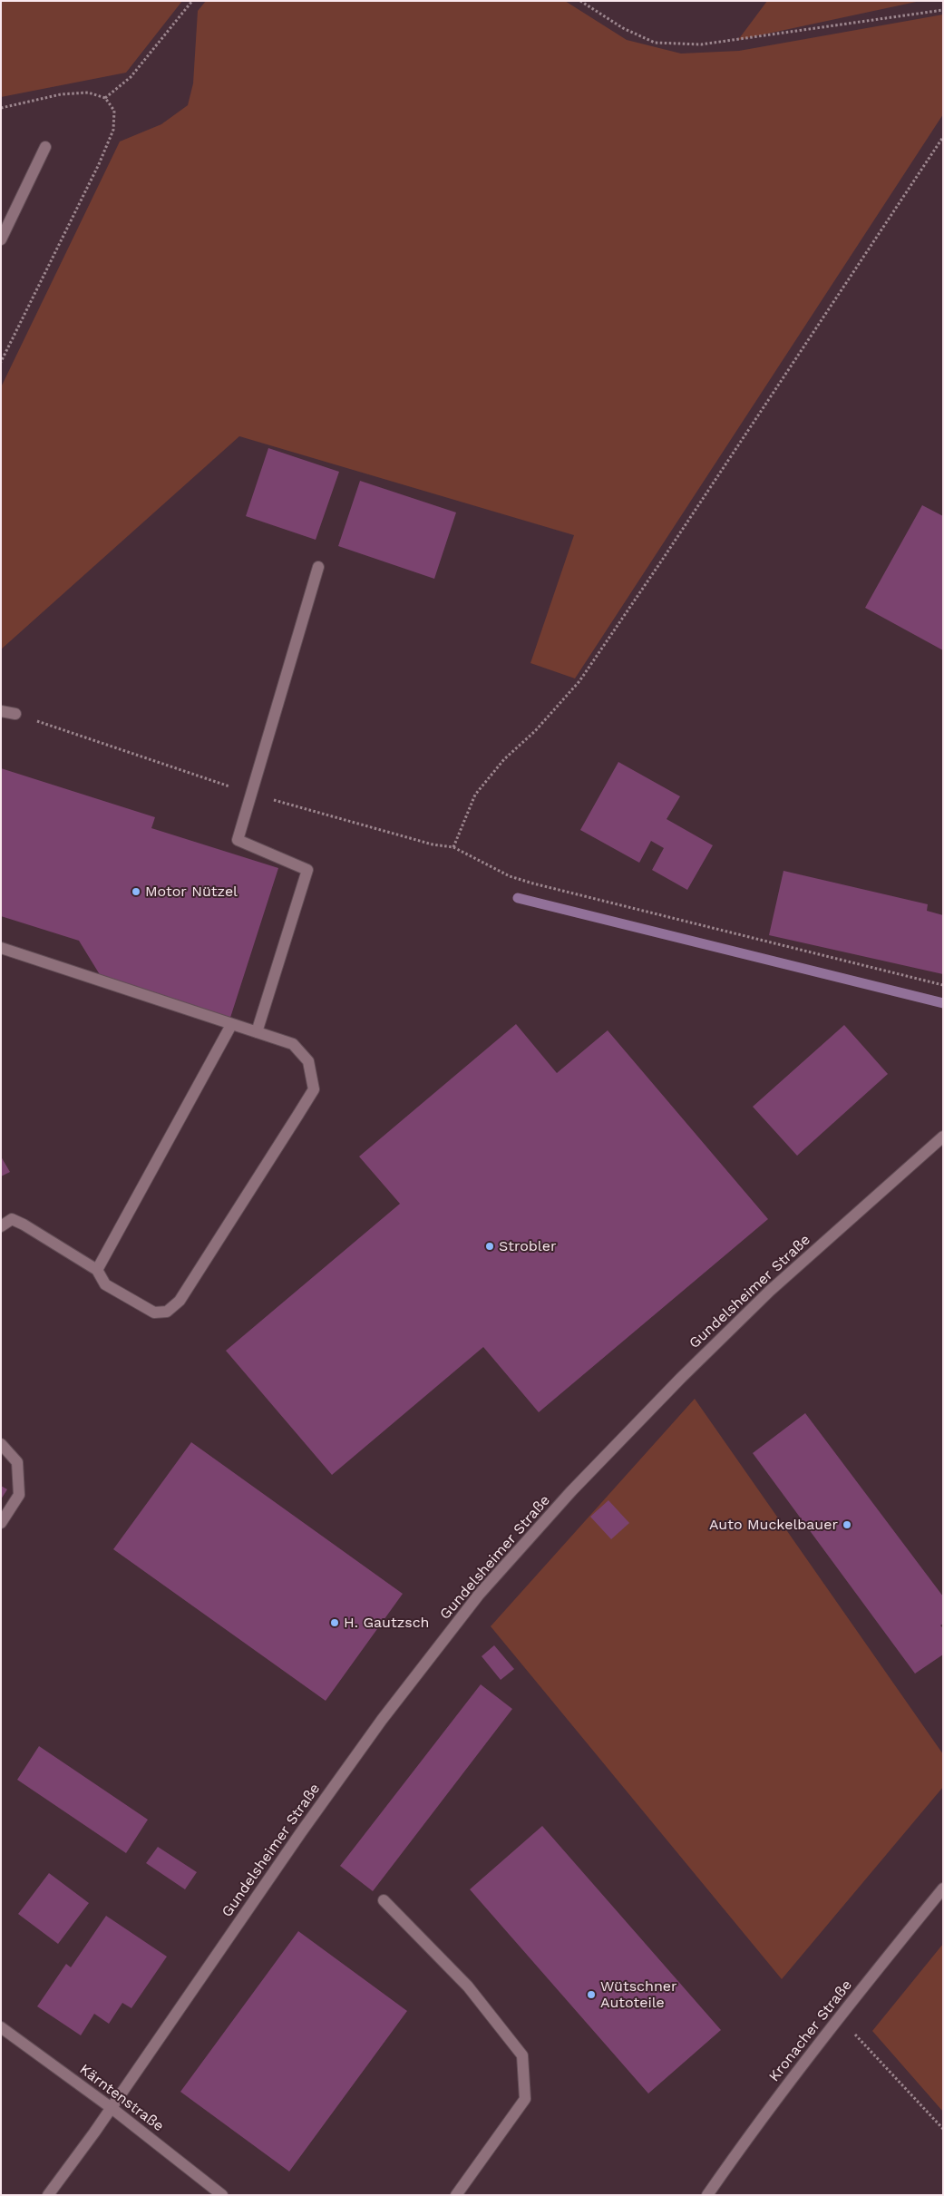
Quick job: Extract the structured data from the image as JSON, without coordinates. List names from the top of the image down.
{
  "streets": {
    "street": ["Gundelsheimer Straße", "Kronacher Straße", "Kärntenstraße"]
  },
  "crossings": [
    ["Gundelsheimer Straße", "Kärntenstraße"]
  ],
  "places": [
    "Motor Nützel",
    "Strobler",
    "Auto Muckelbauer",
    "H. Gautzsch",
    "Wütschner Autoteile"
  ]
}
